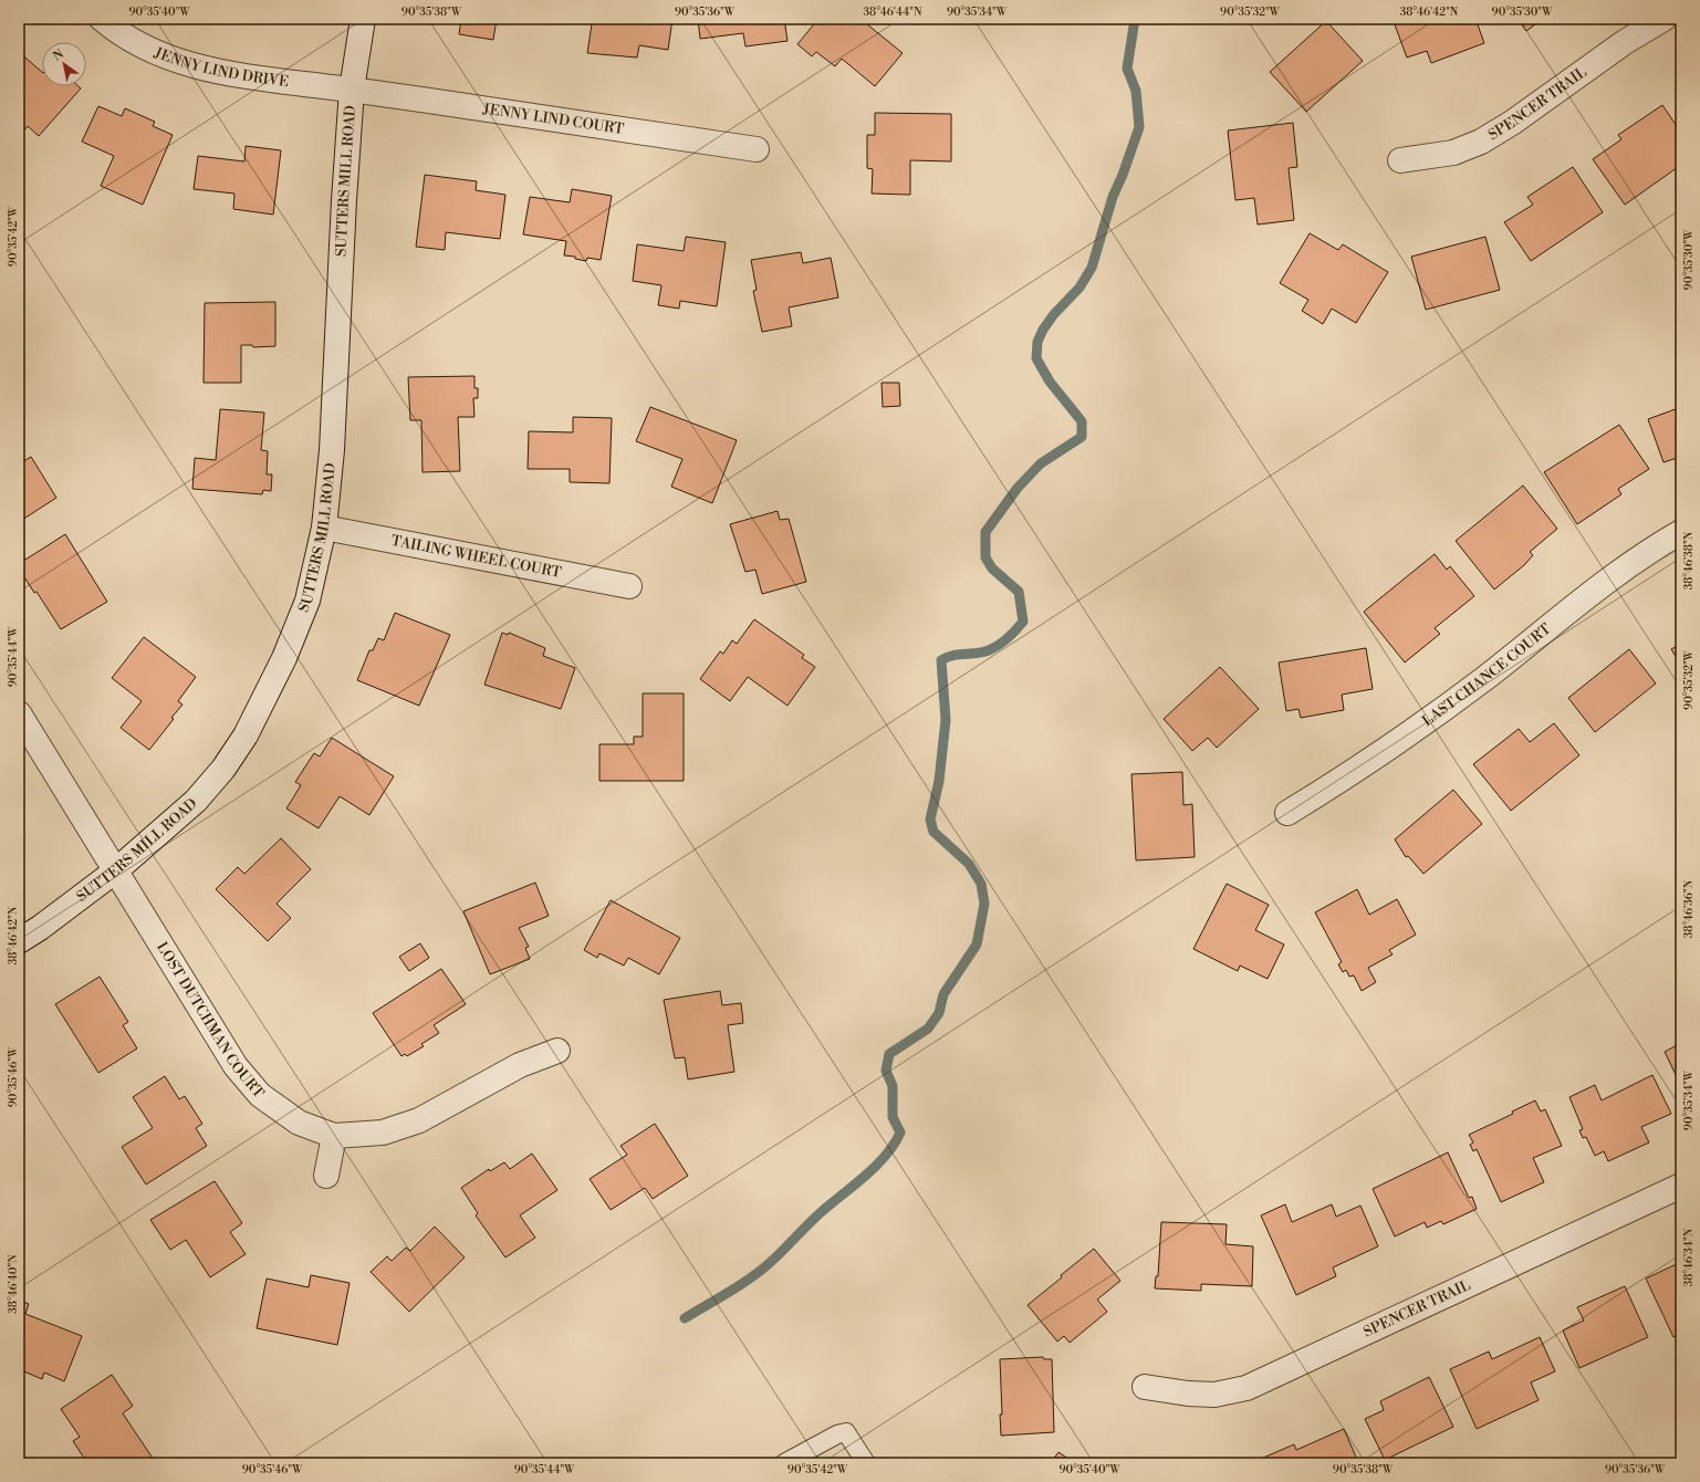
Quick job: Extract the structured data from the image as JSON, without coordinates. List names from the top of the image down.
{
  "streets": {
    "street": [
      "JENNY LIND DRIVE",
      "SPENCER TRAIL",
      "JENNY LIND COURT",
      "SUTTERS MILL ROAD",
      "TAILING WHEEL COURT",
      "LAST CHANCE COURT",
      "LOST DUTCHMAN COURT"
    ]
  },
  "crossings": [
    ["JENNY LIND DRIVE", "JENNY LIND COURT"],
    ["JENNY LIND DRIVE", "SUTTERS MILL ROAD"],
    ["JENNY LIND COURT", "SUTTERS MILL ROAD"],
    ["SUTTERS MILL ROAD", "TAILING WHEEL COURT"],
    ["SUTTERS MILL ROAD", "LOST DUTCHMAN COURT"]
  ],
  "north": "top left",
  "coordinates": [
    "90°35'40\"W",
    "90°35'38\"W",
    "90°35'36\"W",
    "38°46'44\"N",
    "90°35'34\"W",
    "90°35'32\"W",
    "38°46'42\"N",
    "90°35'30\"W",
    "90°35'42\"W",
    "38°46'38\"N",
    "90°35'44\"W",
    "38°46'36\"N",
    "90°35'46\"W",
    "38°46'34\"N",
    "38°46'40\"N"
  ]
}
